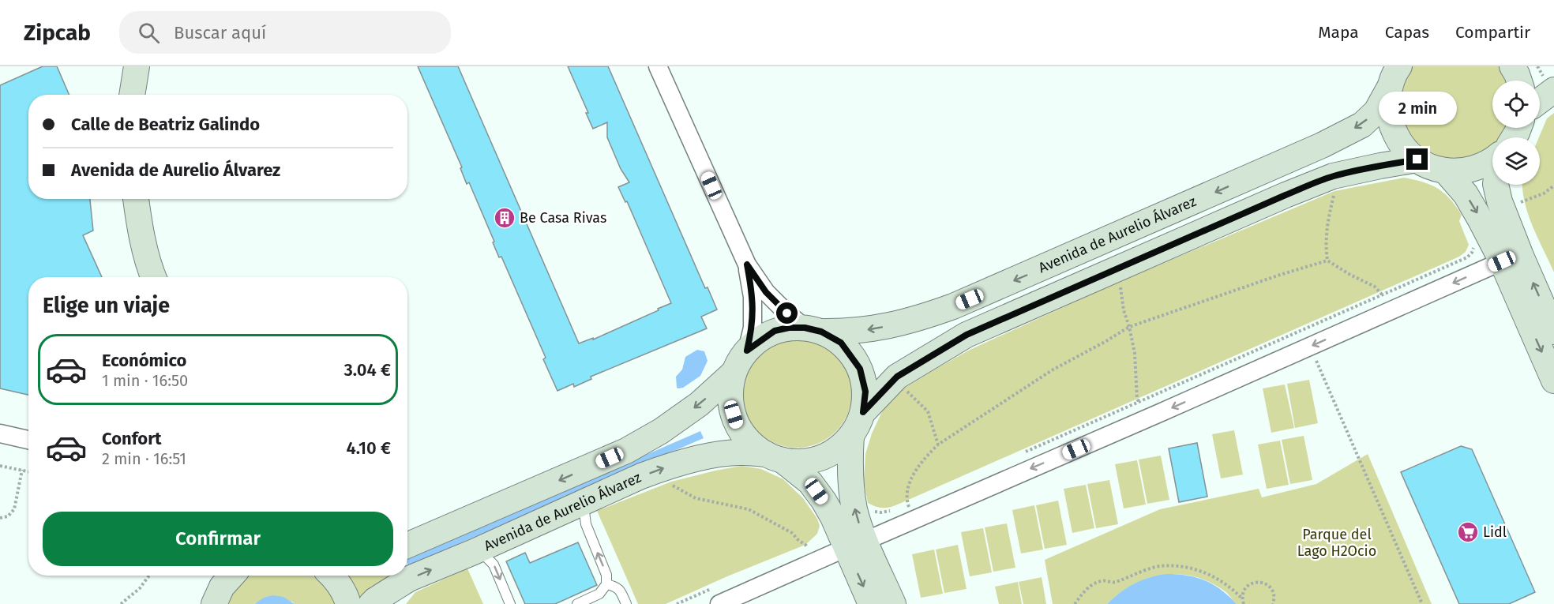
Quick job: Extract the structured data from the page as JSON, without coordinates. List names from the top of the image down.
{
  "streets": {
    "main road": ["Avenida de Aurelio Álvarez"]
  },
  "parks": ["Parque del Lago H2Ocio"],
  "places": {
    "building": ["Be Casa Rivas"],
    "supermarket": ["Lidl"]
  },
  "page": {
    "header": "Zipcab",
    "search": "Buscar aquí",
    "nav": ["Mapa", "Capas", "Compartir"],
    "bubble": "2 min",
    "banner": ["Calle de Beatriz Galindo", "Avenida de Aurelio Álvarez"],
    "heading": "Elige un viaje",
    "list": [
      {
        "name": "Económico",
        "note": "1 min · 16:50",
        "value": "3.04 €"
      },
      {
        "name": "Confort",
        "note": "2 min · 16:51",
        "value": "4.10 €"
      }
    ],
    "buttons": "Confirmar"
  }
}
